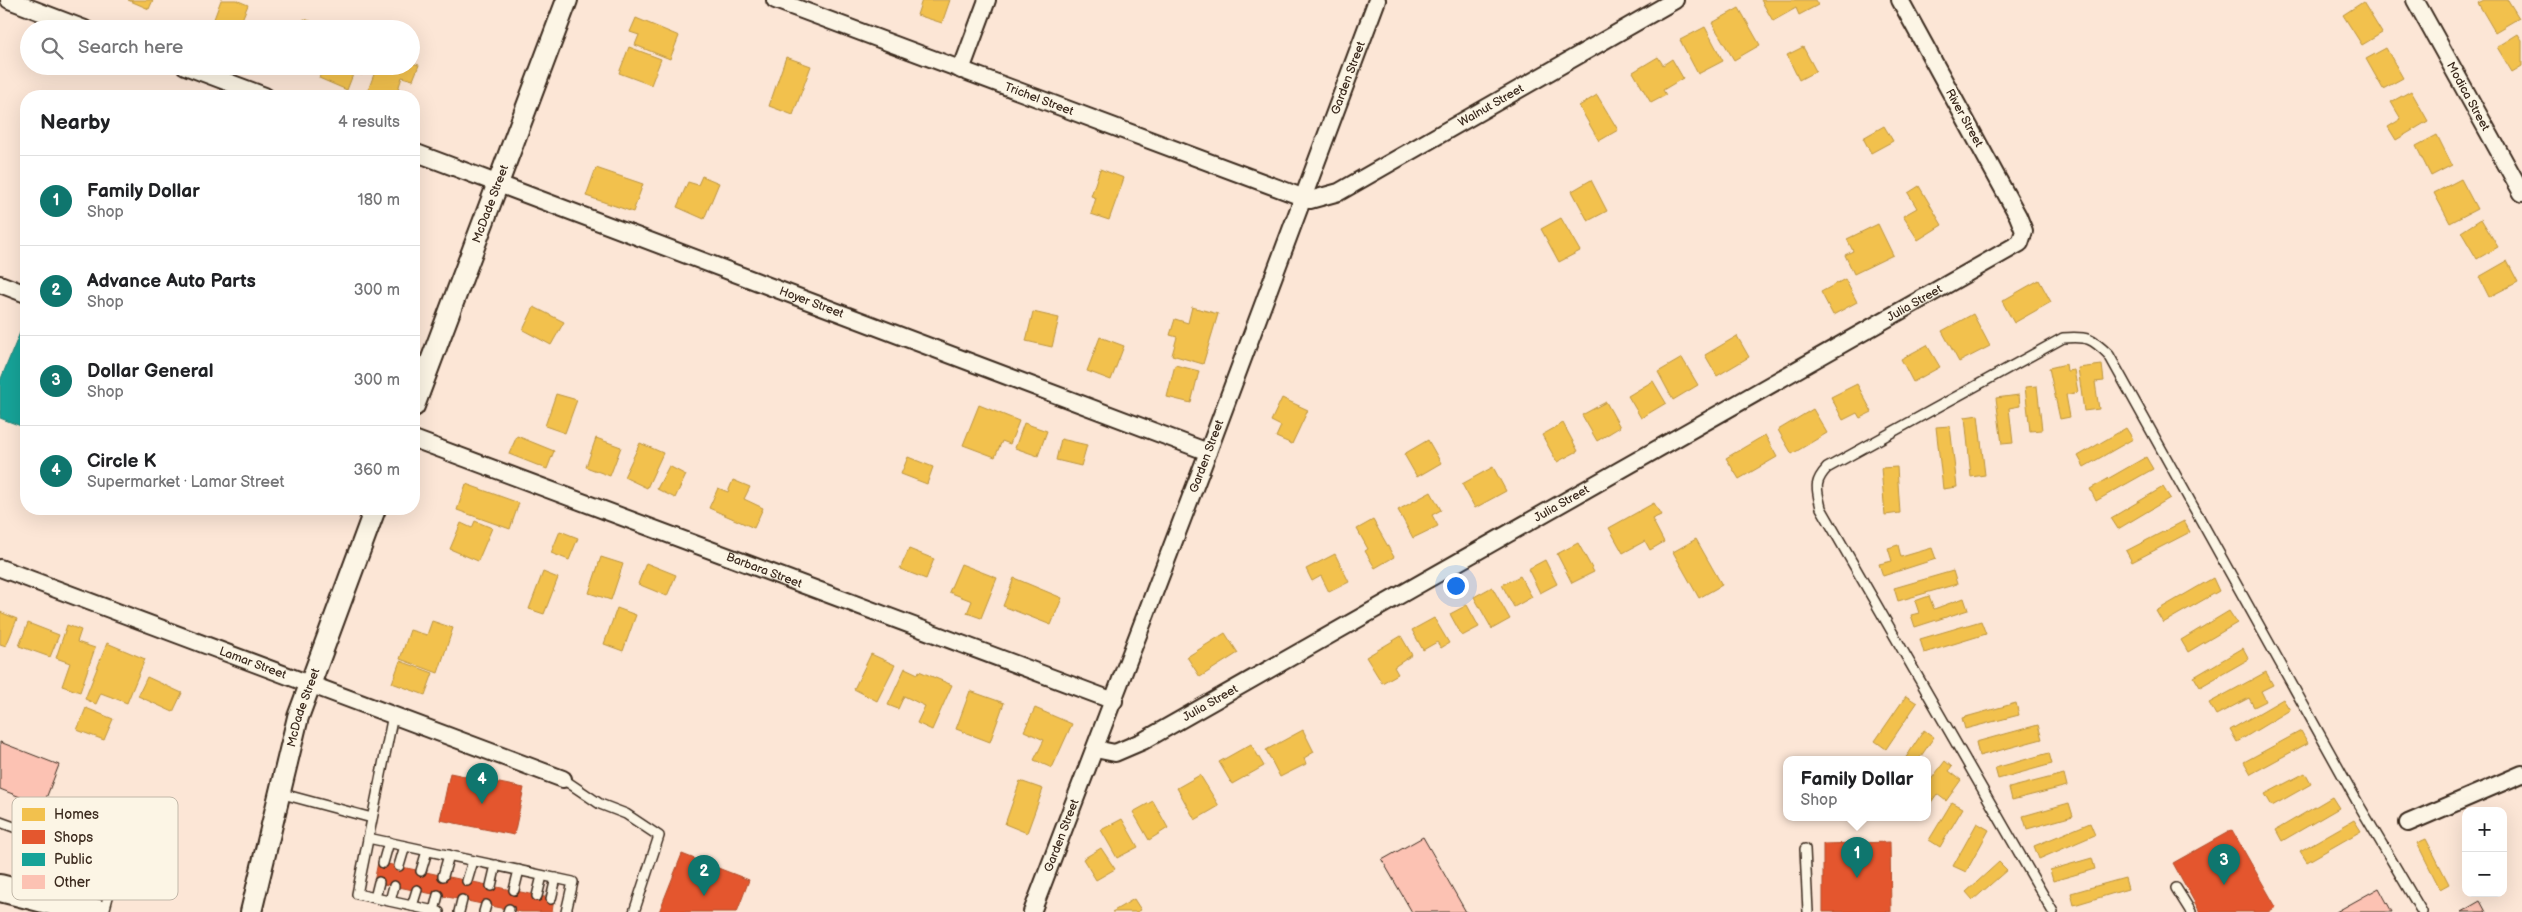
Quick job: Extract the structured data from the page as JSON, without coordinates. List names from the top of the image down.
{
  "streets": {
    "street": [
      "Garden Street",
      "Modica Street",
      "Trichel Street",
      "Walnut Street",
      "River Street",
      "McDade Street",
      "Hoyer Street",
      "Julia Street",
      "Barbara Street",
      "Lamar Street"
    ]
  },
  "crossings": [
    ["Garden Street", "Trichel Street"],
    ["Garden Street", "Walnut Street"],
    ["Garden Street", "Hoyer Street"],
    ["Garden Street", "Julia Street"],
    ["Garden Street", "Barbara Street"],
    ["Trichel Street", "Walnut Street"],
    ["River Street", "Julia Street"],
    ["McDade Street", "Hoyer Street"],
    ["McDade Street", "Lamar Street"]
  ],
  "legend": [
    "Homes",
    "Shops",
    "Public",
    "Other"
  ],
  "page": {
    "search": "Search here",
    "heading": ["Nearby", "4 results"],
    "list": [
      {
        "mark": "1",
        "name": "Family Dollar",
        "note": "Shop",
        "value": "180 m"
      },
      {
        "mark": "2",
        "name": "Advance Auto Parts",
        "note": "Shop",
        "value": "300 m"
      },
      {
        "mark": "3",
        "name": "Dollar General",
        "note": "Shop",
        "value": "300 m"
      },
      {
        "mark": "4",
        "name": "Circle K",
        "note": "Supermarket · Lamar Street",
        "value": "360 m"
      }
    ],
    "popup": ["Family Dollar", "Shop"],
    "pins": [
      "4",
      "1",
      "3",
      "2"
    ],
    "map_buttons": ["+", "−"]
  }
}
